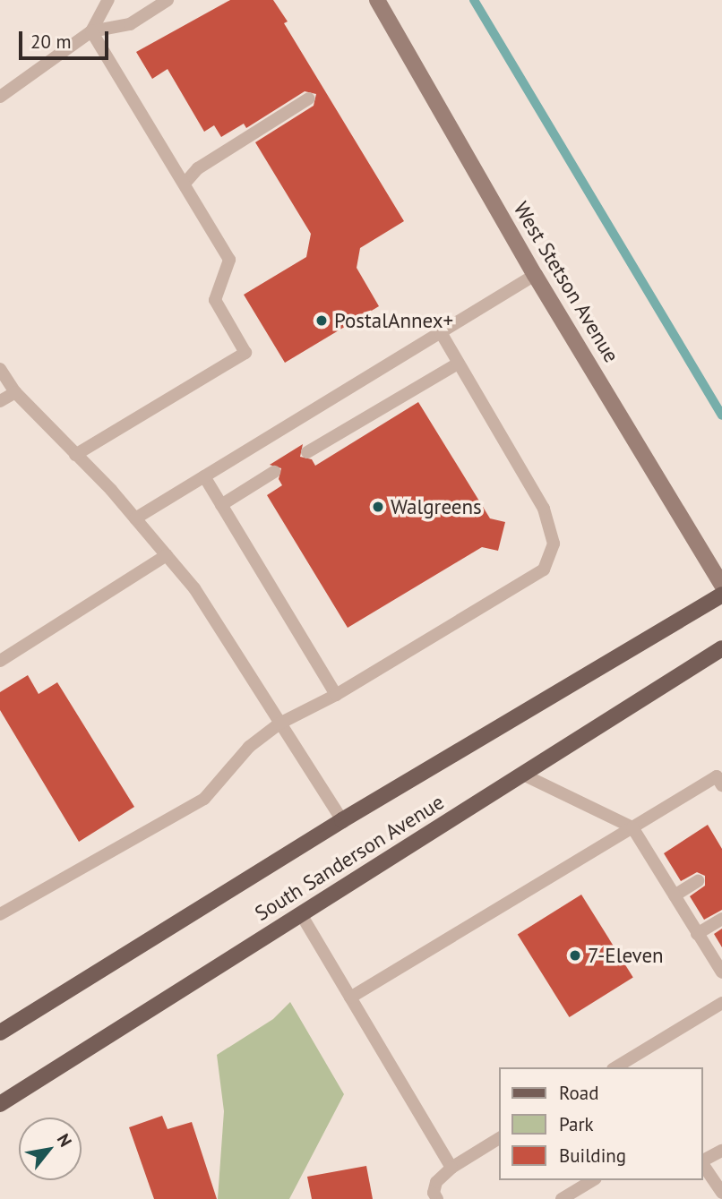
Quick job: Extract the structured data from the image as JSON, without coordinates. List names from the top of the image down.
{
  "streets": {
    "main road": ["West Stetson Avenue", "South Sanderson Avenue"]
  },
  "places": ["PostalAnnex+", "Walgreens", "7-Eleven"],
  "legend": ["Road", "Park", "Building"],
  "scale_bar": "20 m",
  "north": "top right"
}
